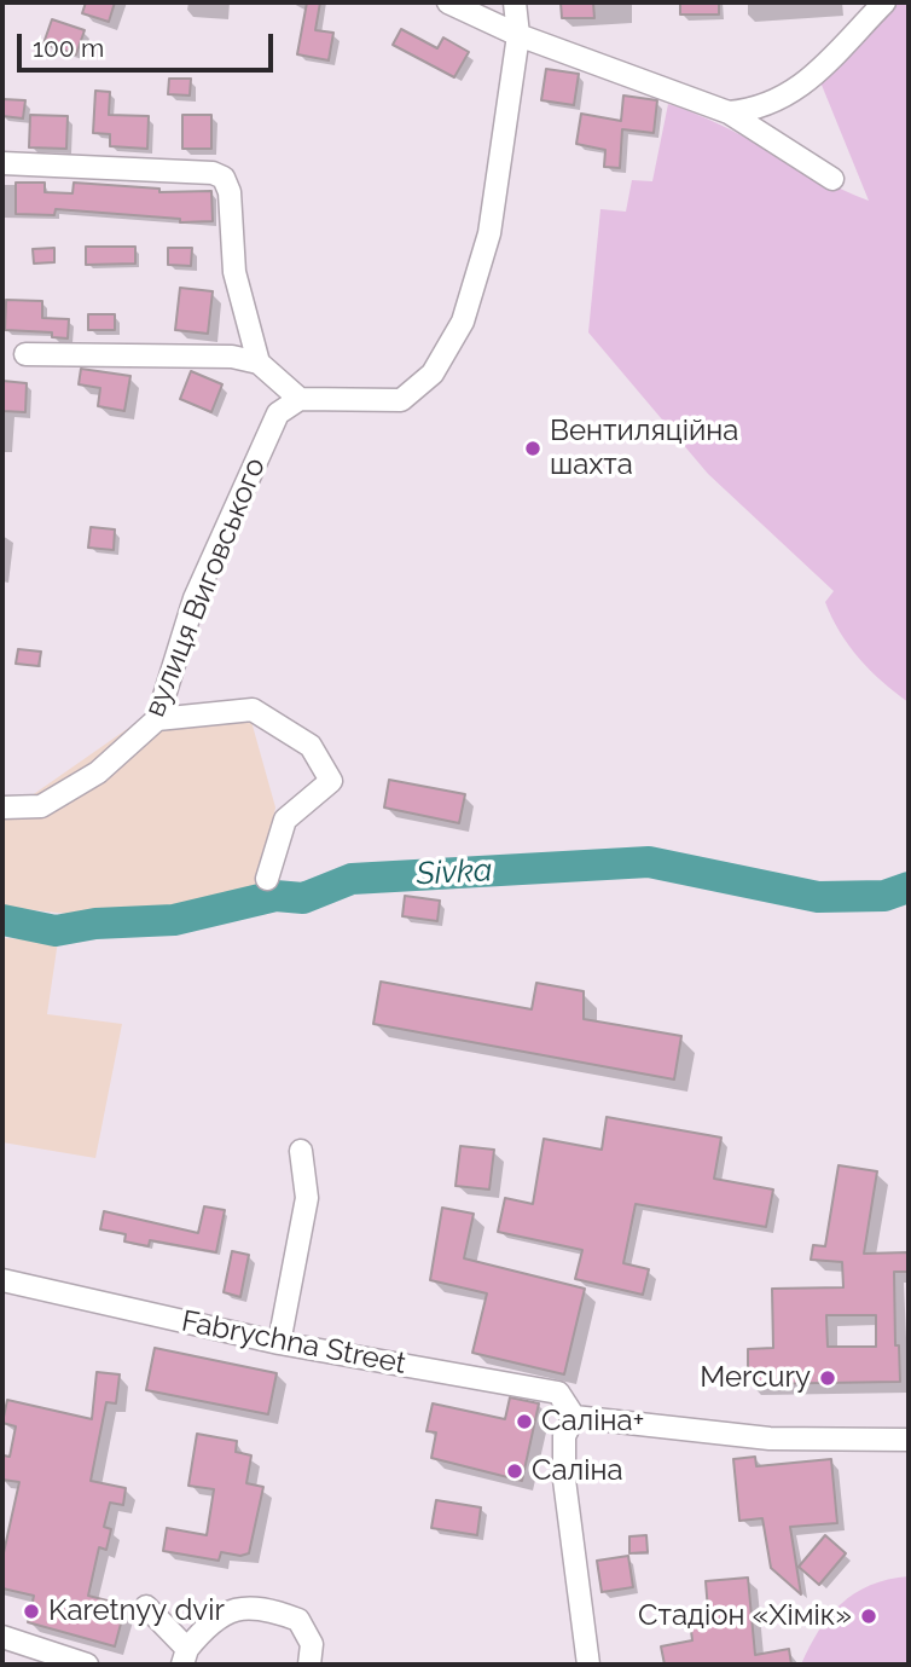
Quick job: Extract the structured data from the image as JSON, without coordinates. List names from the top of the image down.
{
  "streets": {
    "street": ["вулиця Виговського", "Fabrychna Street"]
  },
  "water": ["Sivka"],
  "places": [
    "Вентиляційна шахта",
    "Mercury",
    "Саліна+",
    "Саліна",
    "Karetnyy dvir",
    "Стадіон «Хімік»"
  ],
  "scale_bar": "100 m"
}
